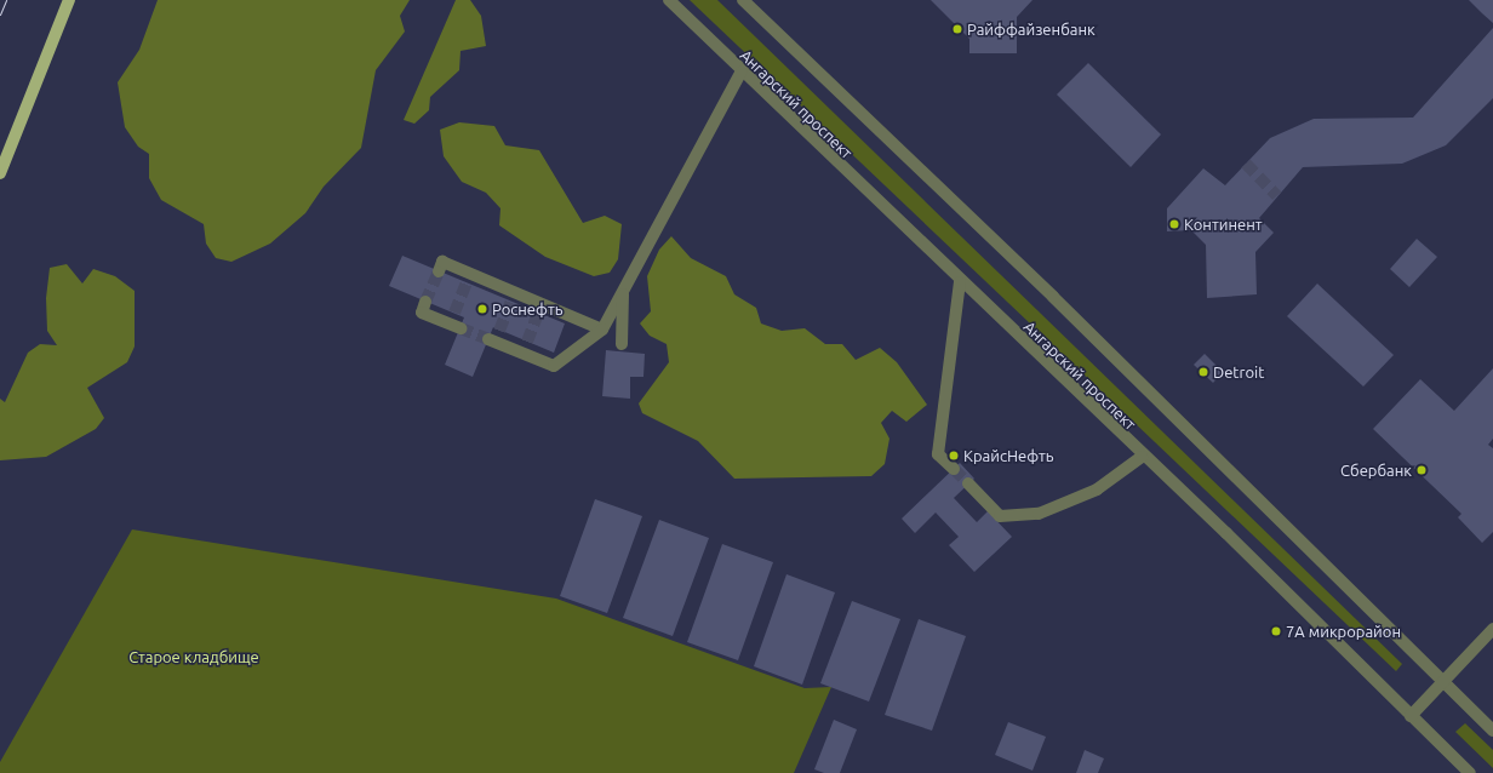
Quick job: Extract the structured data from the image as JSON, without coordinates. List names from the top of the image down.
{
  "streets": {
    "street": ["Ангарский проспект"]
  },
  "parks": ["Старое кладбище"],
  "places": [
    "Райффайзенбанк",
    "Континент",
    "Роснефть",
    "Detroit",
    "КрайсНефть",
    "Сбербанк",
    "7А микрорайон"
  ]
}
